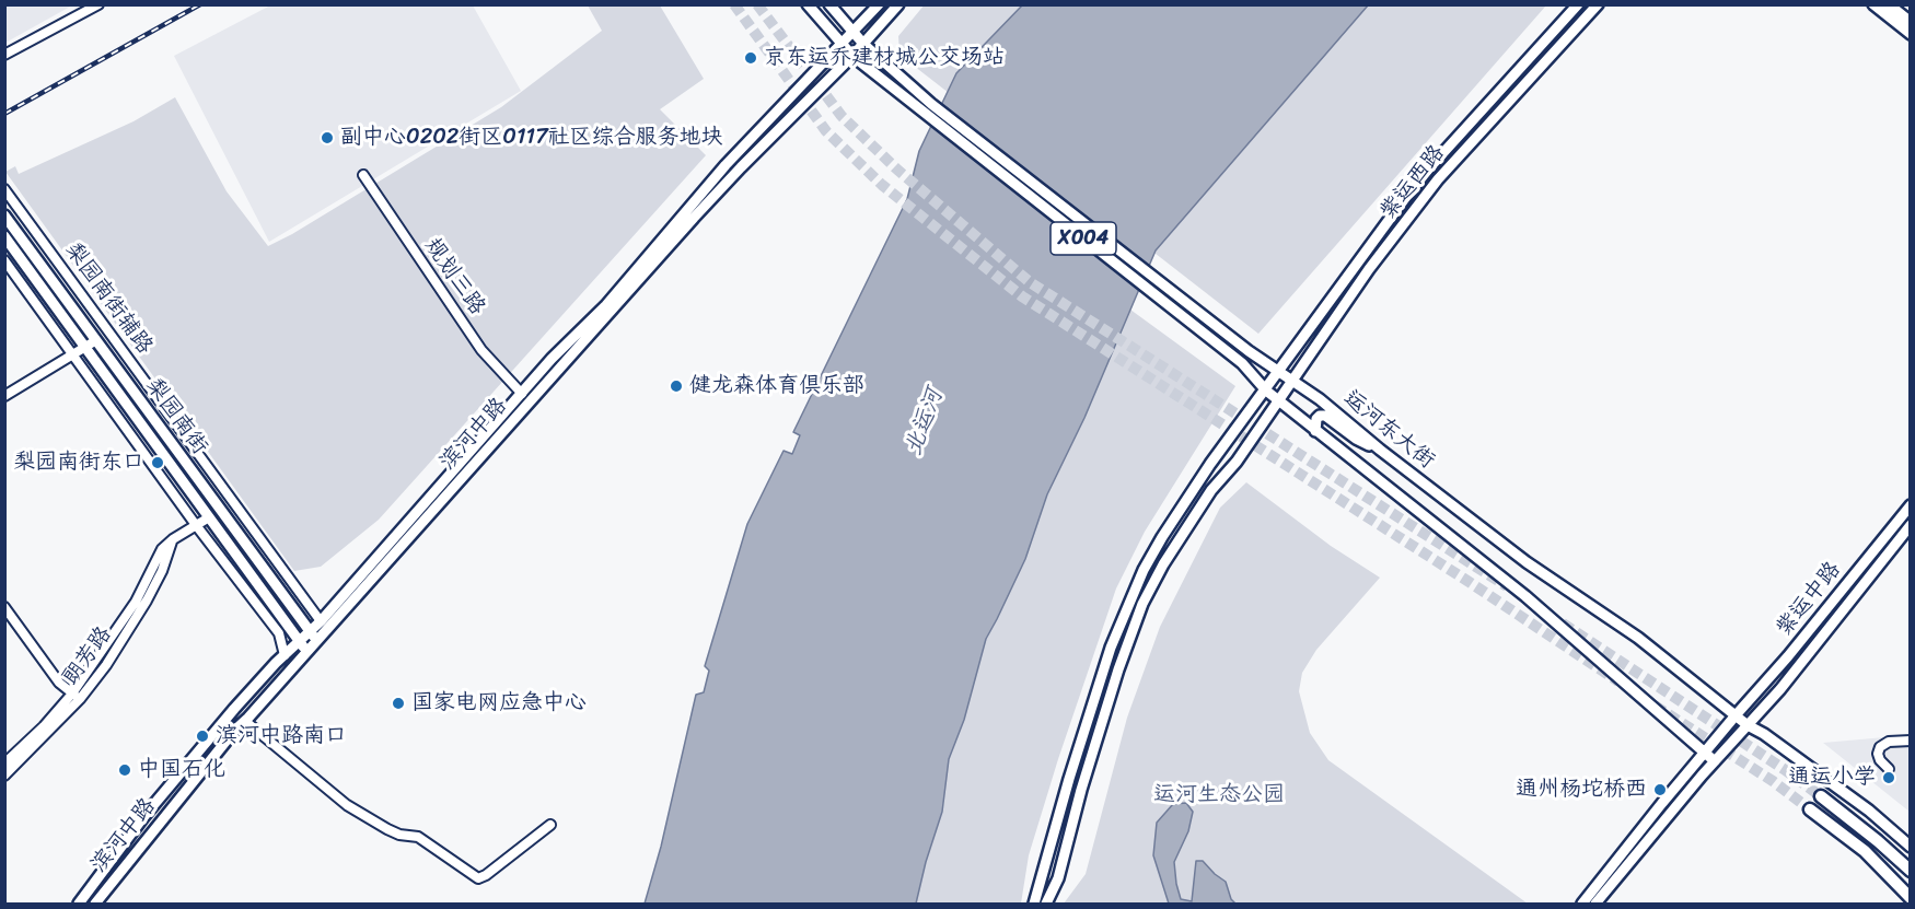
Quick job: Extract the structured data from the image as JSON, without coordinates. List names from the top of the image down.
{
  "streets": {
    "main road": [
      "紫运西路",
      "X004",
      "梨园南街",
      "运河东大街",
      "滨河中路",
      "紫运中路"
    ],
    "street": ["规划三路", "梨园南街辅路", "朗芳路"]
  },
  "crossings": [
    ["紫运西路", "X004"],
    ["紫运西路", "运河东大街"],
    ["X004", "滨河中路"],
    ["X004", "紫运中路"],
    ["规划三路", "滨河中路"],
    ["梨园南街辅路", "滨河中路"],
    ["梨园南街", "滨河中路"],
    ["梨园南街", "朗芳路"],
    ["运河东大街", "滨河中路"],
    ["运河东大街", "紫运中路"]
  ],
  "water": ["北运河"],
  "parks": ["运河生态公园"],
  "places": [
    "京东运乔建材城公交场站",
    "副中心0202街区0117社区综合服务地块",
    "健龙森体育俱乐部",
    "梨园南街东口",
    "国家电网应急中心",
    "滨河中路南口",
    "中国石化",
    "通运小学",
    "通州杨坨桥西"
  ]
}
